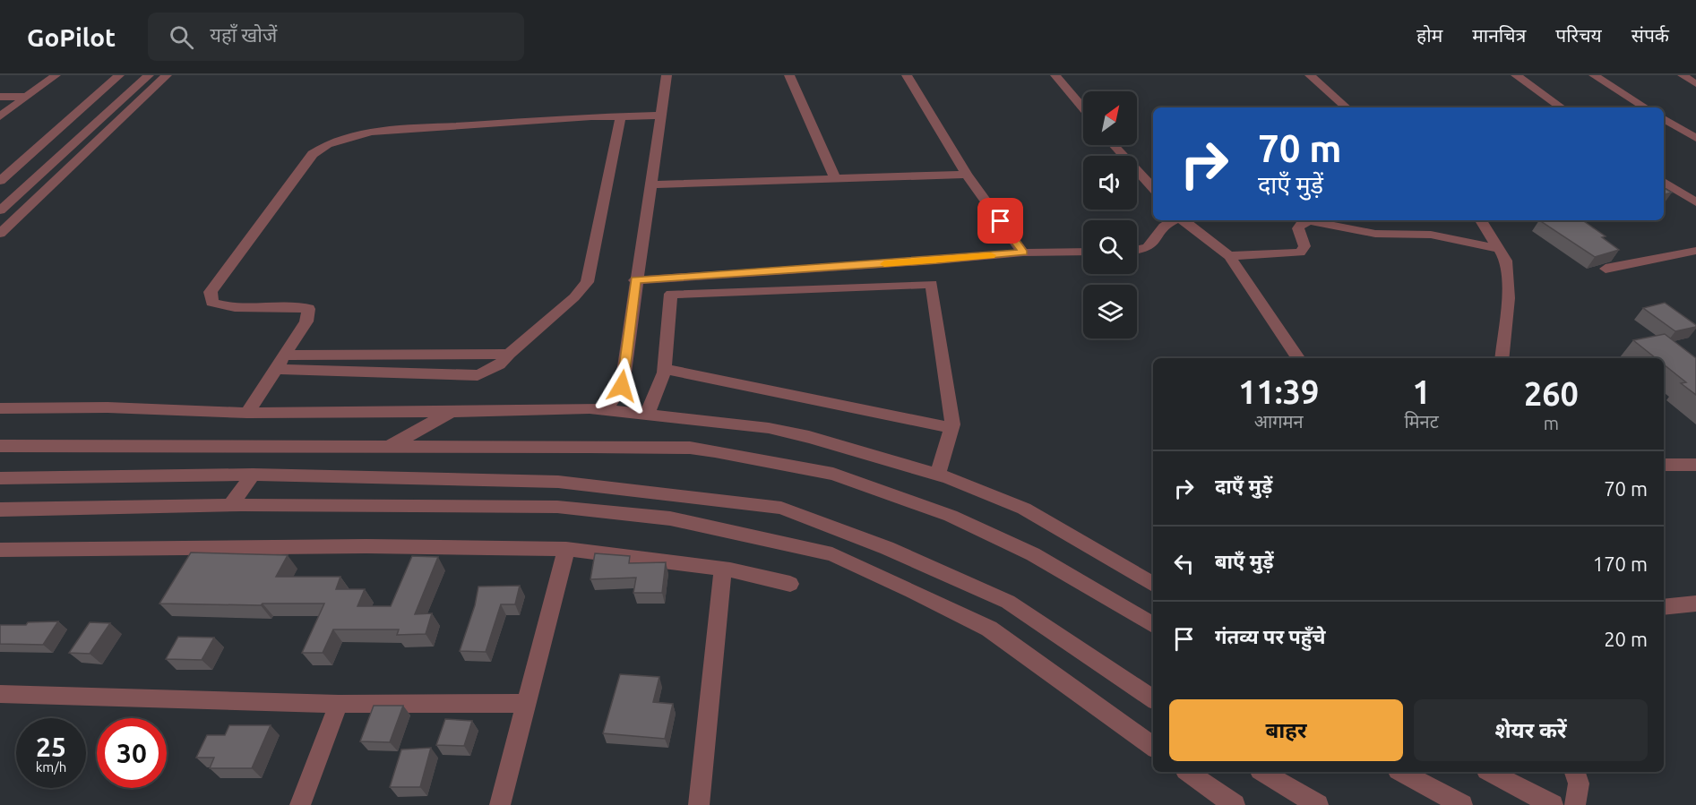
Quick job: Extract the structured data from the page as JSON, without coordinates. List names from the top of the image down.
{
  "north": "top right",
  "page": {
    "header": "GoPilot",
    "search": "यहाँ खोजें",
    "nav": [
      "होम",
      "मानचित्र",
      "परिचय",
      "संपर्क"
    ],
    "turn": ["70 m", "दाएँ मुड़ें"],
    "eta": [
      "11:39",
      "आगमन",
      "1",
      "मिनट",
      "260",
      "m"
    ],
    "list": [
      {
        "name": "दाएँ मुड़ें",
        "value": "70 m"
      },
      {
        "name": "बाएँ मुड़ें",
        "value": "170 m"
      },
      {
        "name": "गंतव्य पर पहुँचे",
        "value": "20 m"
      }
    ],
    "buttons": ["बाहर", "शेयर करें"],
    "speed": "25 km/h",
    "limit": "30"
  }
}
